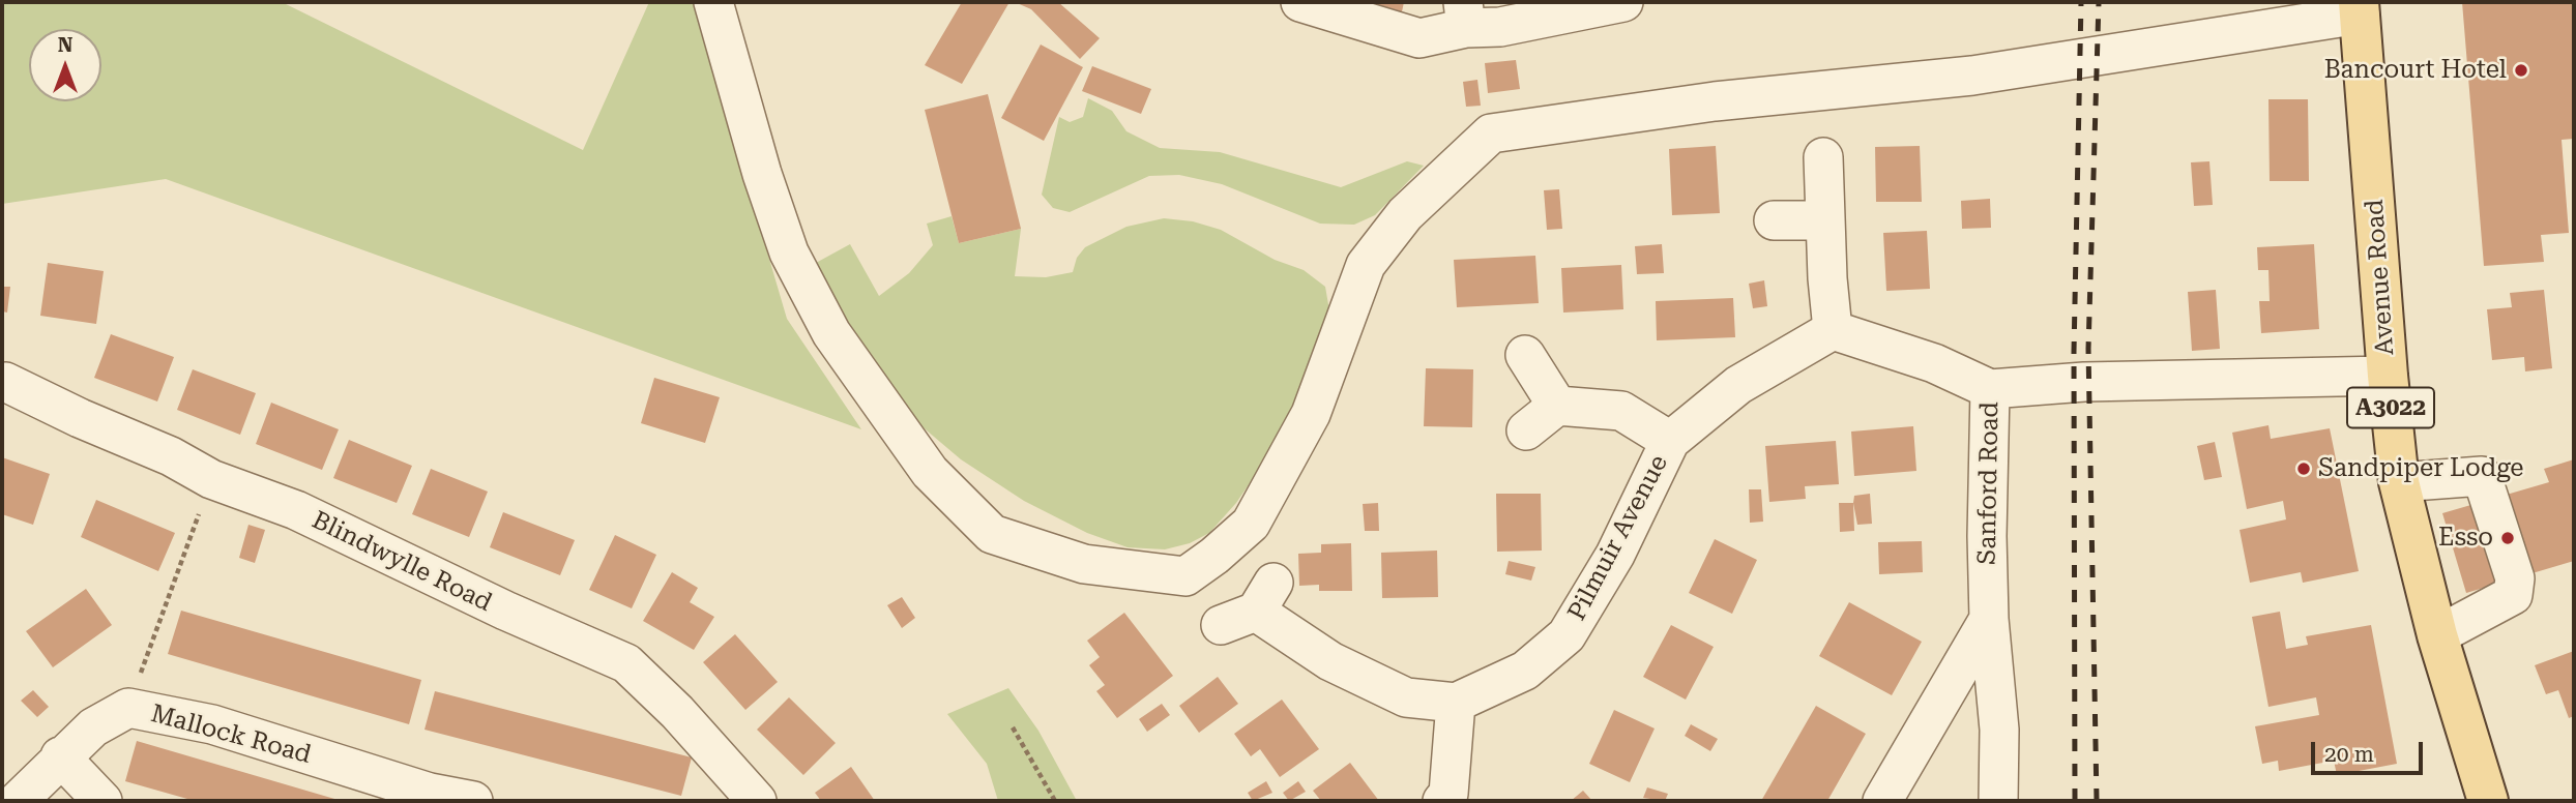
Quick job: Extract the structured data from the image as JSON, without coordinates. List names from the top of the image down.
{
  "streets": {
    "main road": ["Avenue Road", "A3022"],
    "street": [
      "Sanford Road",
      "Pilmuir Avenue",
      "Blindwylle Road",
      "Mallock Road"
    ]
  },
  "crossings": [
    ["Avenue Road", "Sanford Road"]
  ],
  "places": ["Bancourt Hotel", "Sandpiper Lodge", "Esso"],
  "scale_bar": "20 m",
  "north": "top"
}
